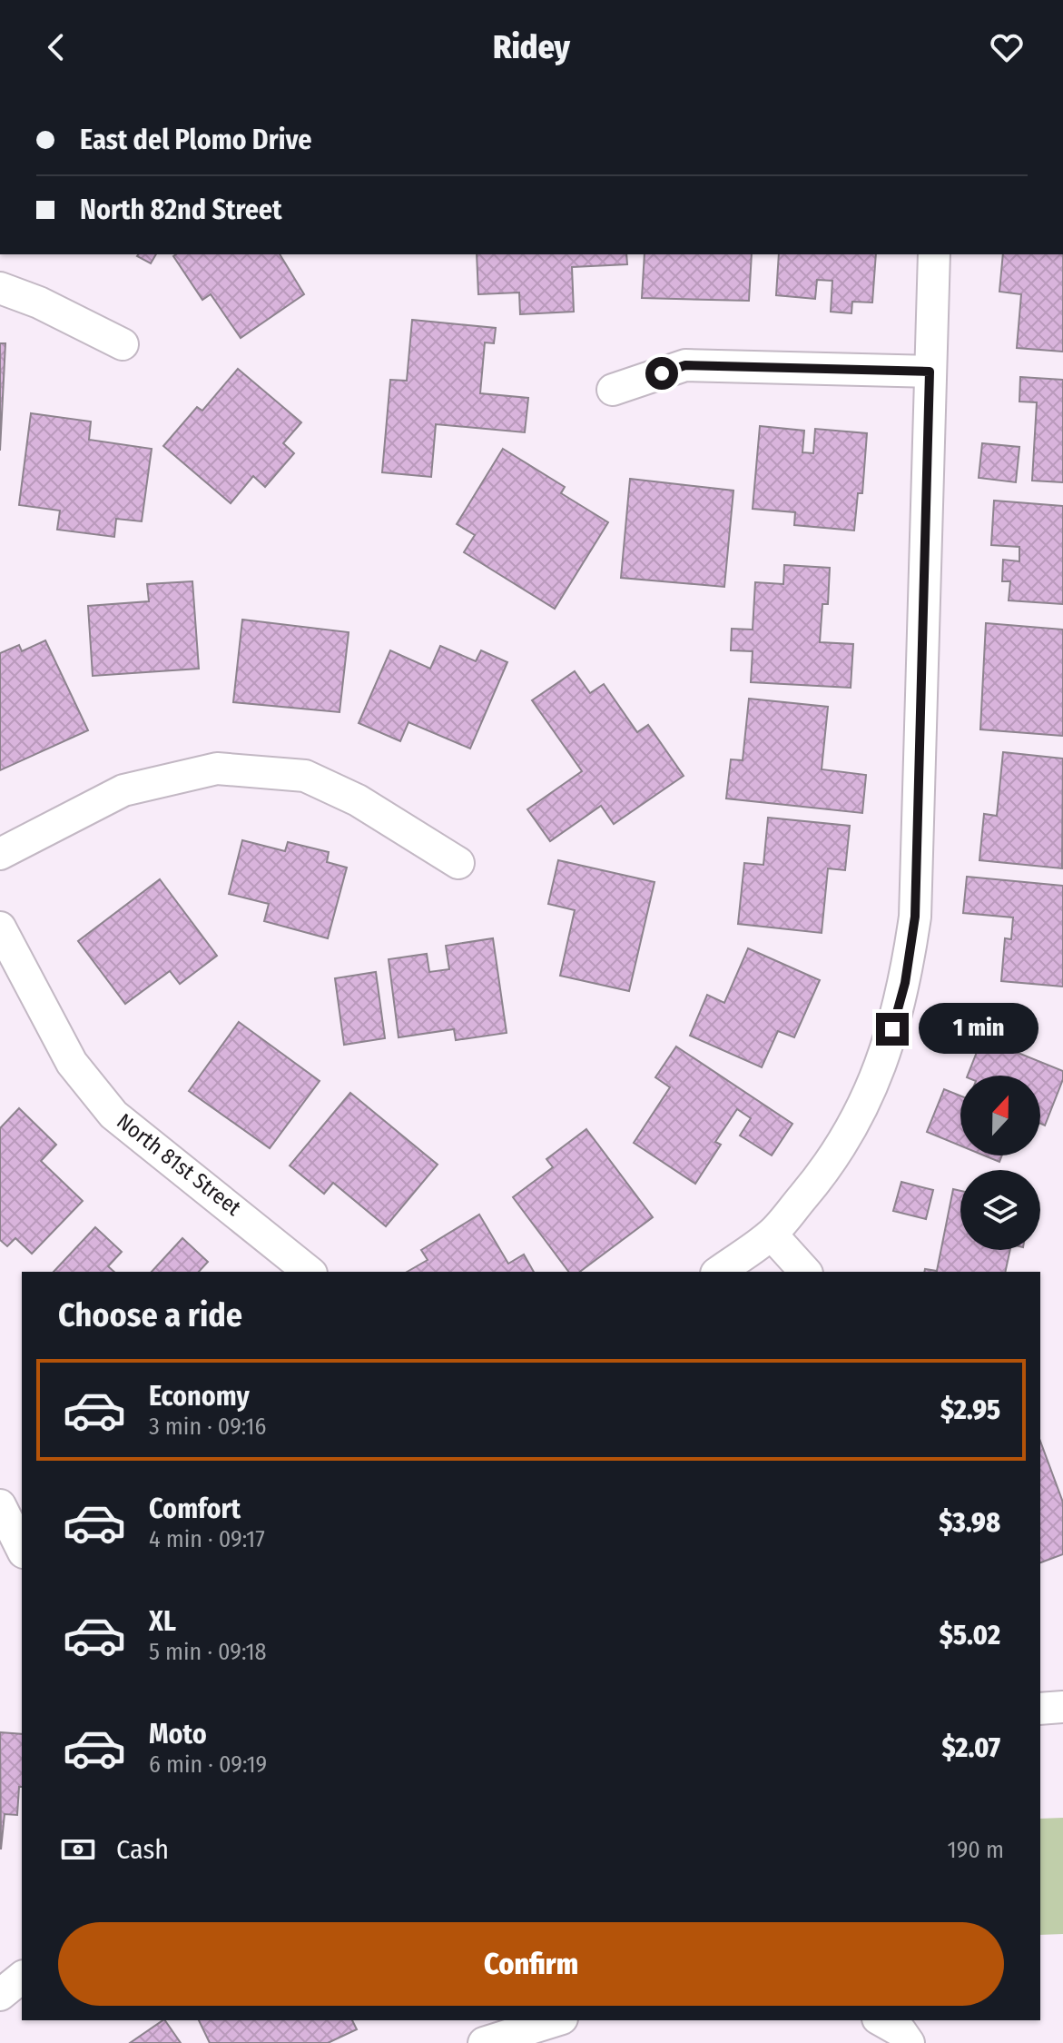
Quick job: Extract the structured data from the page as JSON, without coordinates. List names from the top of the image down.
{
  "streets": {
    "street": ["North 81st Street"]
  },
  "north": "top",
  "page": {
    "header": "Ridey",
    "banner": ["East del Plomo Drive", "North 82nd Street"],
    "bubble": "1 min",
    "heading": "Choose a ride",
    "list": [
      {
        "name": "Economy",
        "note": "3 min · 09:16",
        "value": "$2.95"
      },
      {
        "name": "Comfort",
        "note": "4 min · 09:17",
        "value": "$3.98"
      },
      {
        "name": "XL",
        "note": "5 min · 09:18",
        "value": "$5.02"
      },
      {
        "name": "Moto",
        "note": "6 min · 09:19",
        "value": "$2.07"
      }
    ],
    "pay": ["Cash", "190 m"],
    "buttons": "Confirm"
  }
}
